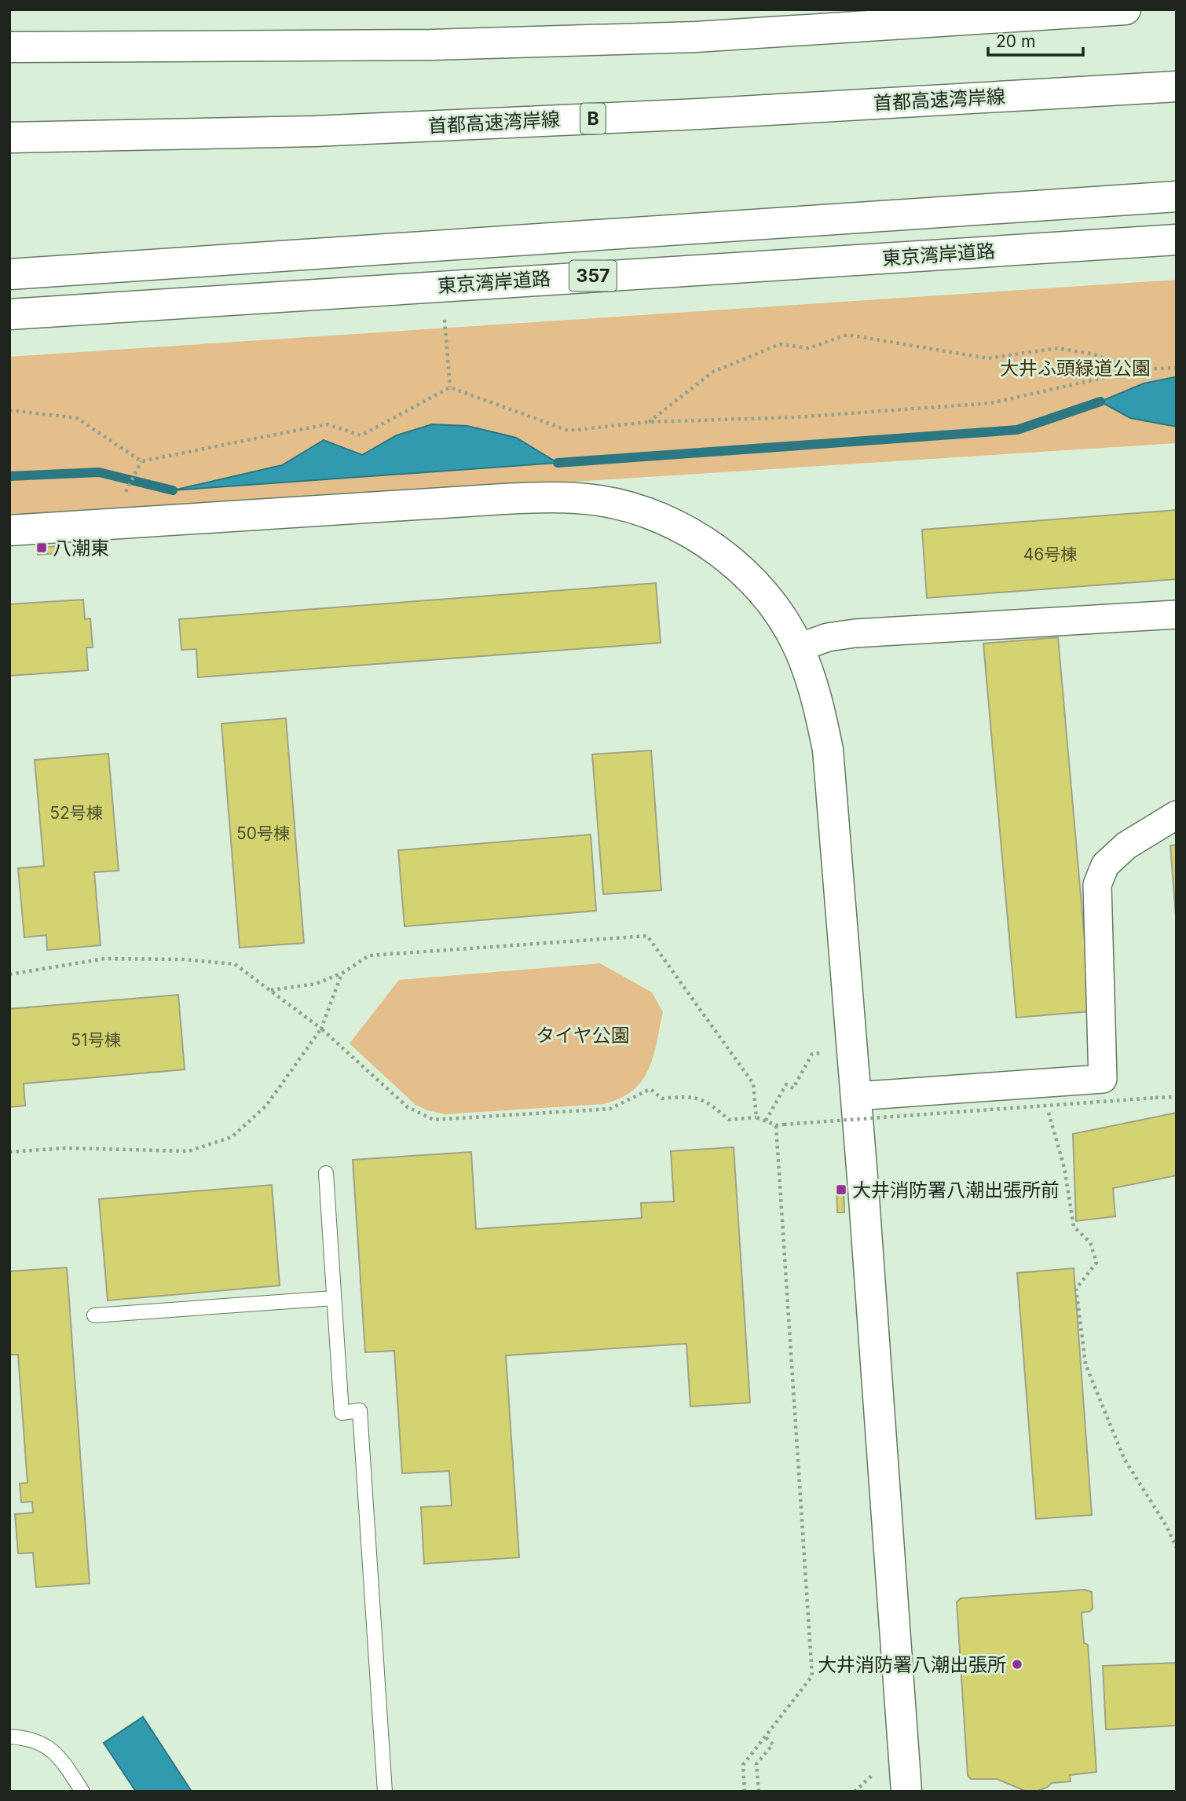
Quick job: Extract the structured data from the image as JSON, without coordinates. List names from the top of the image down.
{
  "streets": {
    "main road": [
      "首都高速湾岸線",
      "B",
      "東京湾岸道路",
      "357"
    ]
  },
  "parks": ["大井ふ頭緑道公園", "タイヤ公園"],
  "places": {
    "transit": ["八潮東", "大井消防署八潮出張所前"],
    "other": ["大井消防署八潮出張所"]
  },
  "house_numbers": [
    "46号棟",
    "52号棟",
    "50号棟",
    "51号棟"
  ],
  "scale_bar": "20 m"
}
